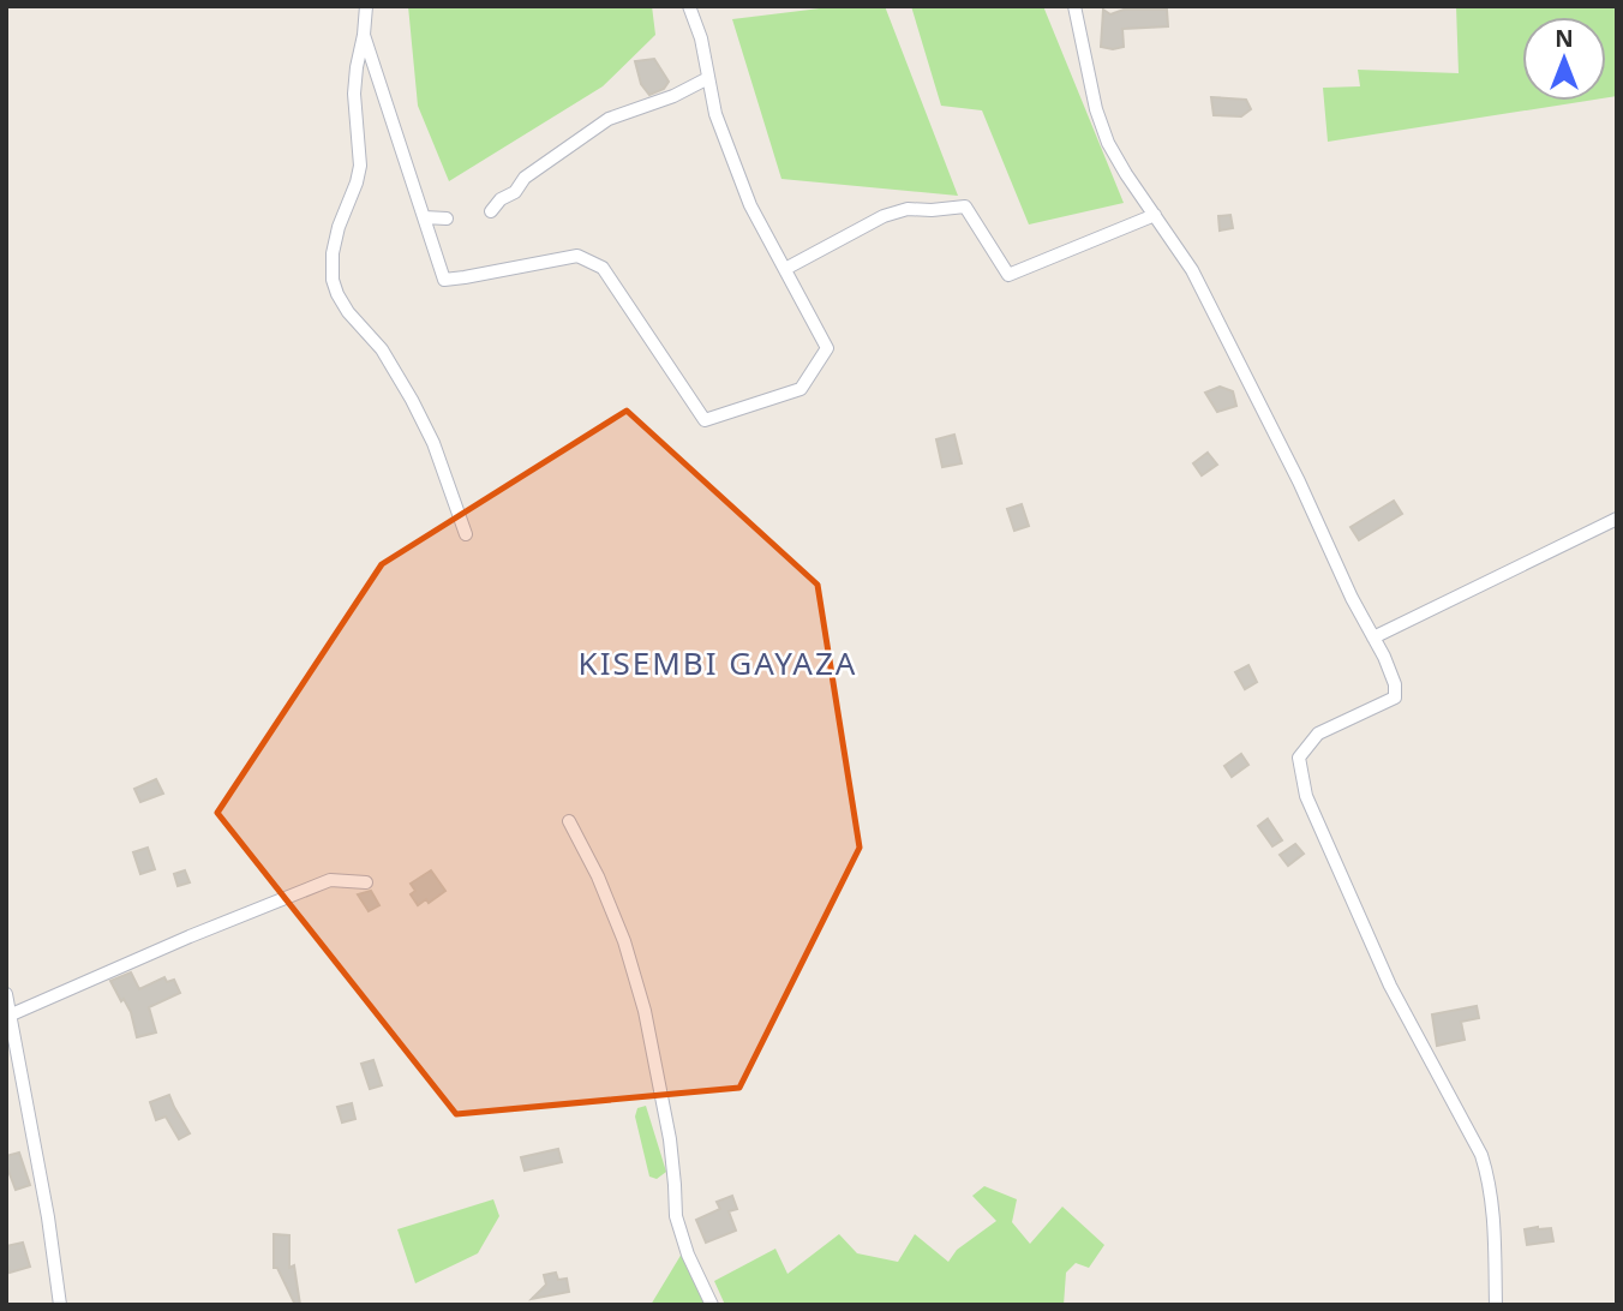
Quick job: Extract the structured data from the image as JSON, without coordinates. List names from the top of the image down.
{
  "districts": ["KISEMBI GAYAZA"],
  "north": "top"
}
